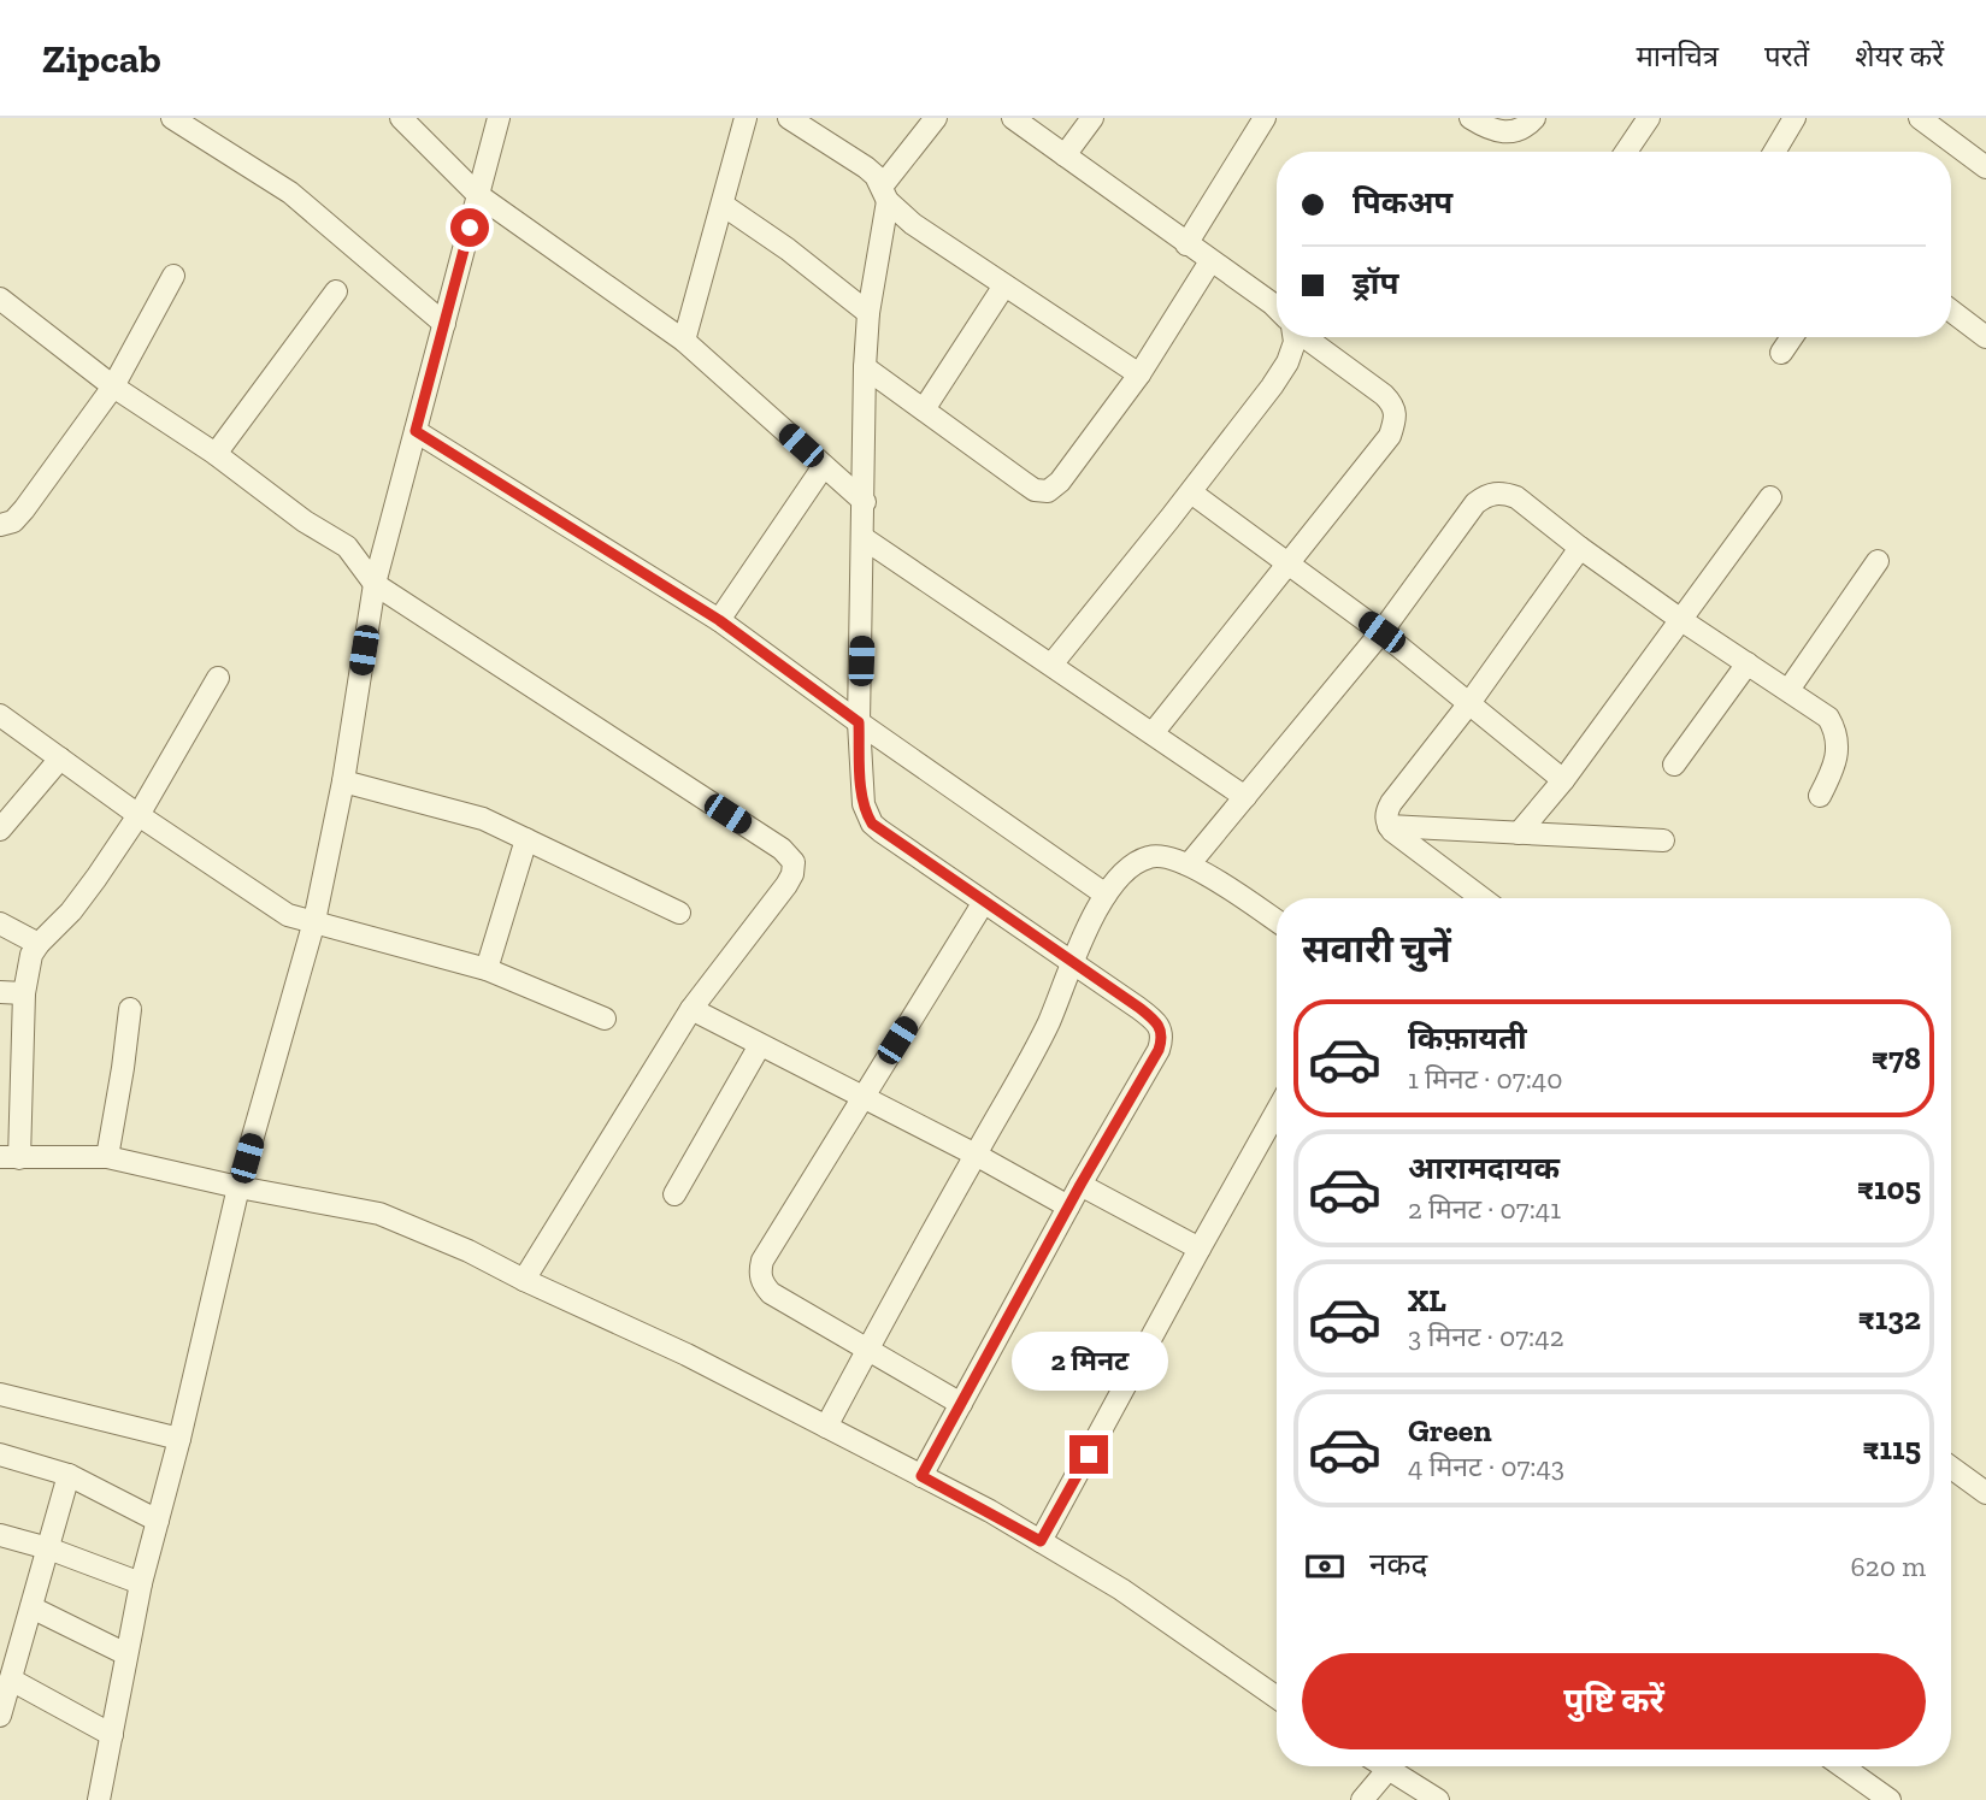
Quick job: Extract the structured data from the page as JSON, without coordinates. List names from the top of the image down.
{
  "page": {
    "header": "Zipcab",
    "nav": ["मानचित्र", "परतें", "शेयर करें"],
    "banner": ["पिकअप", "ड्रॉप"],
    "heading": "सवारी चुनें",
    "list": [
      {
        "name": "किफ़ायती",
        "note": "1 मिनट · 07:40",
        "value": "₹78"
      },
      {
        "name": "आरामदायक",
        "note": "2 मिनट · 07:41",
        "value": "₹105"
      },
      {
        "name": "XL",
        "note": "3 मिनट · 07:42",
        "value": "₹132"
      },
      {
        "name": "Green",
        "note": "4 मिनट · 07:43",
        "value": "₹115"
      }
    ],
    "bubble": "2 मिनट",
    "pay": ["नकद", "620 m"],
    "buttons": "पुष्टि करें"
  }
}
